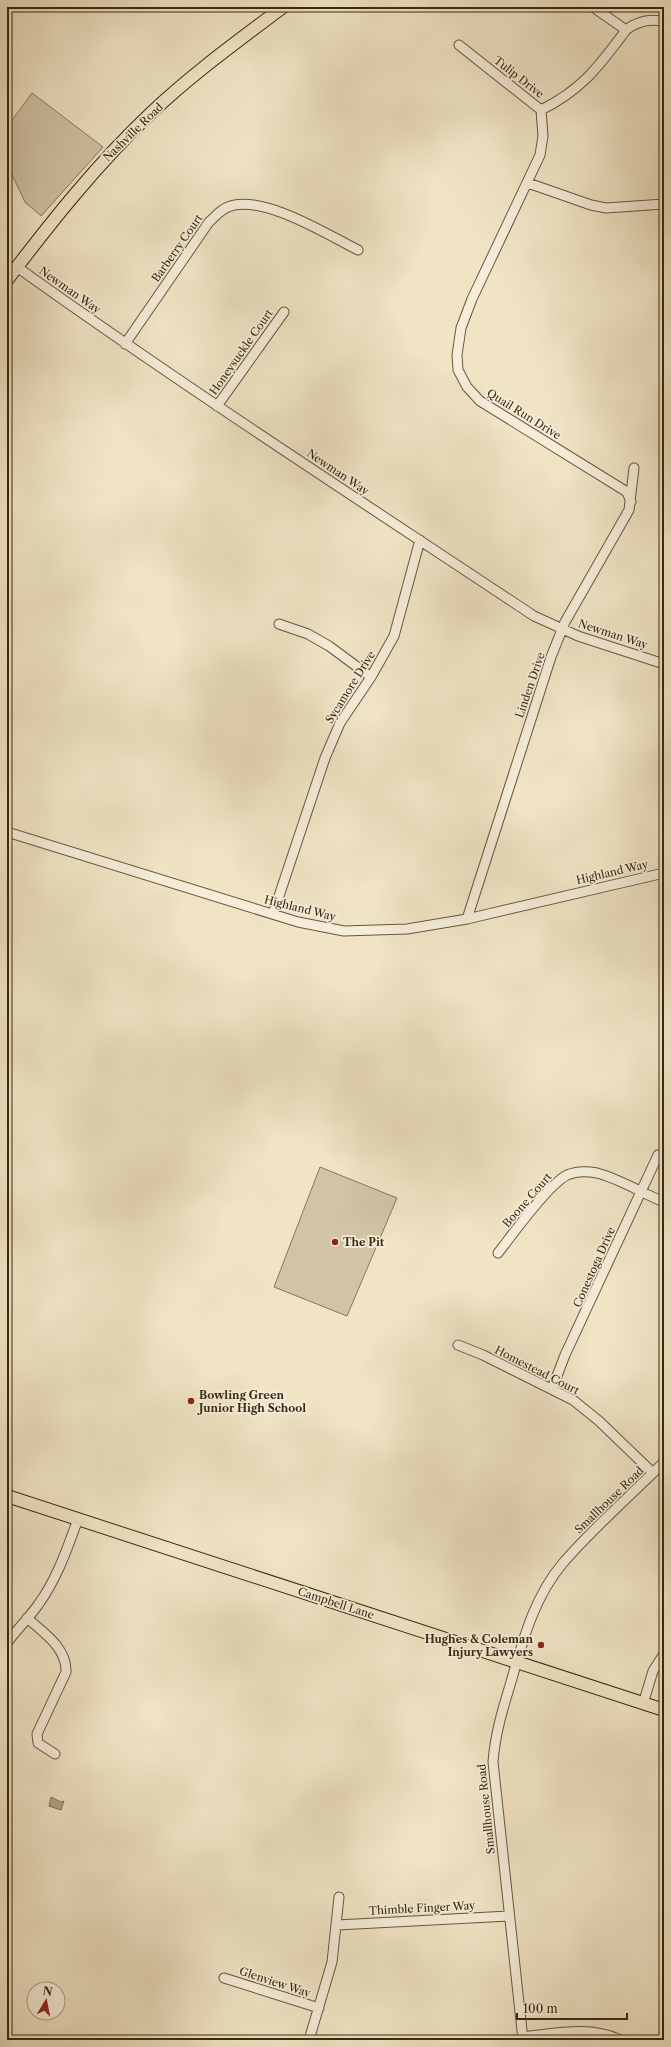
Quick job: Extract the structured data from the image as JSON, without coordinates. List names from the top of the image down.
{
  "streets": {
    "main road": ["Nashville Road", "Campbell Lane"],
    "street": [
      "Tulip Drive",
      "Barberry Court",
      "Newman Way",
      "Honeysuckle Court",
      "Quail Run Drive",
      "Linden Drive",
      "Sycamore Drive",
      "Highland Way",
      "Boone Court",
      "Conestoga Drive",
      "Homestead Court",
      "Smallhouse Road",
      "Thimble Finger Way",
      "Glenview Way"
    ]
  },
  "crossings": [
    ["Tulip Drive", "Quail Run Drive"],
    ["Nashville Road", "Newman Way"],
    ["Barberry Court", "Newman Way"],
    ["Newman Way", "Honeysuckle Court"],
    ["Newman Way", "Linden Drive"],
    ["Newman Way", "Sycamore Drive"],
    ["Quail Run Drive", "Linden Drive"],
    ["Linden Drive", "Highland Way"],
    ["Sycamore Drive", "Highland Way"],
    ["Boone Court", "Conestoga Drive"],
    ["Conestoga Drive", "Homestead Court"],
    ["Homestead Court", "Smallhouse Road"],
    ["Smallhouse Road", "Campbell Lane"],
    ["Smallhouse Road", "Thimble Finger Way"]
  ],
  "places": ["The Pit", "Bowling Green Junior High School", "Hughes & Coleman Injury Lawyers"],
  "scale_bar": "100 m",
  "north": "top"
}
